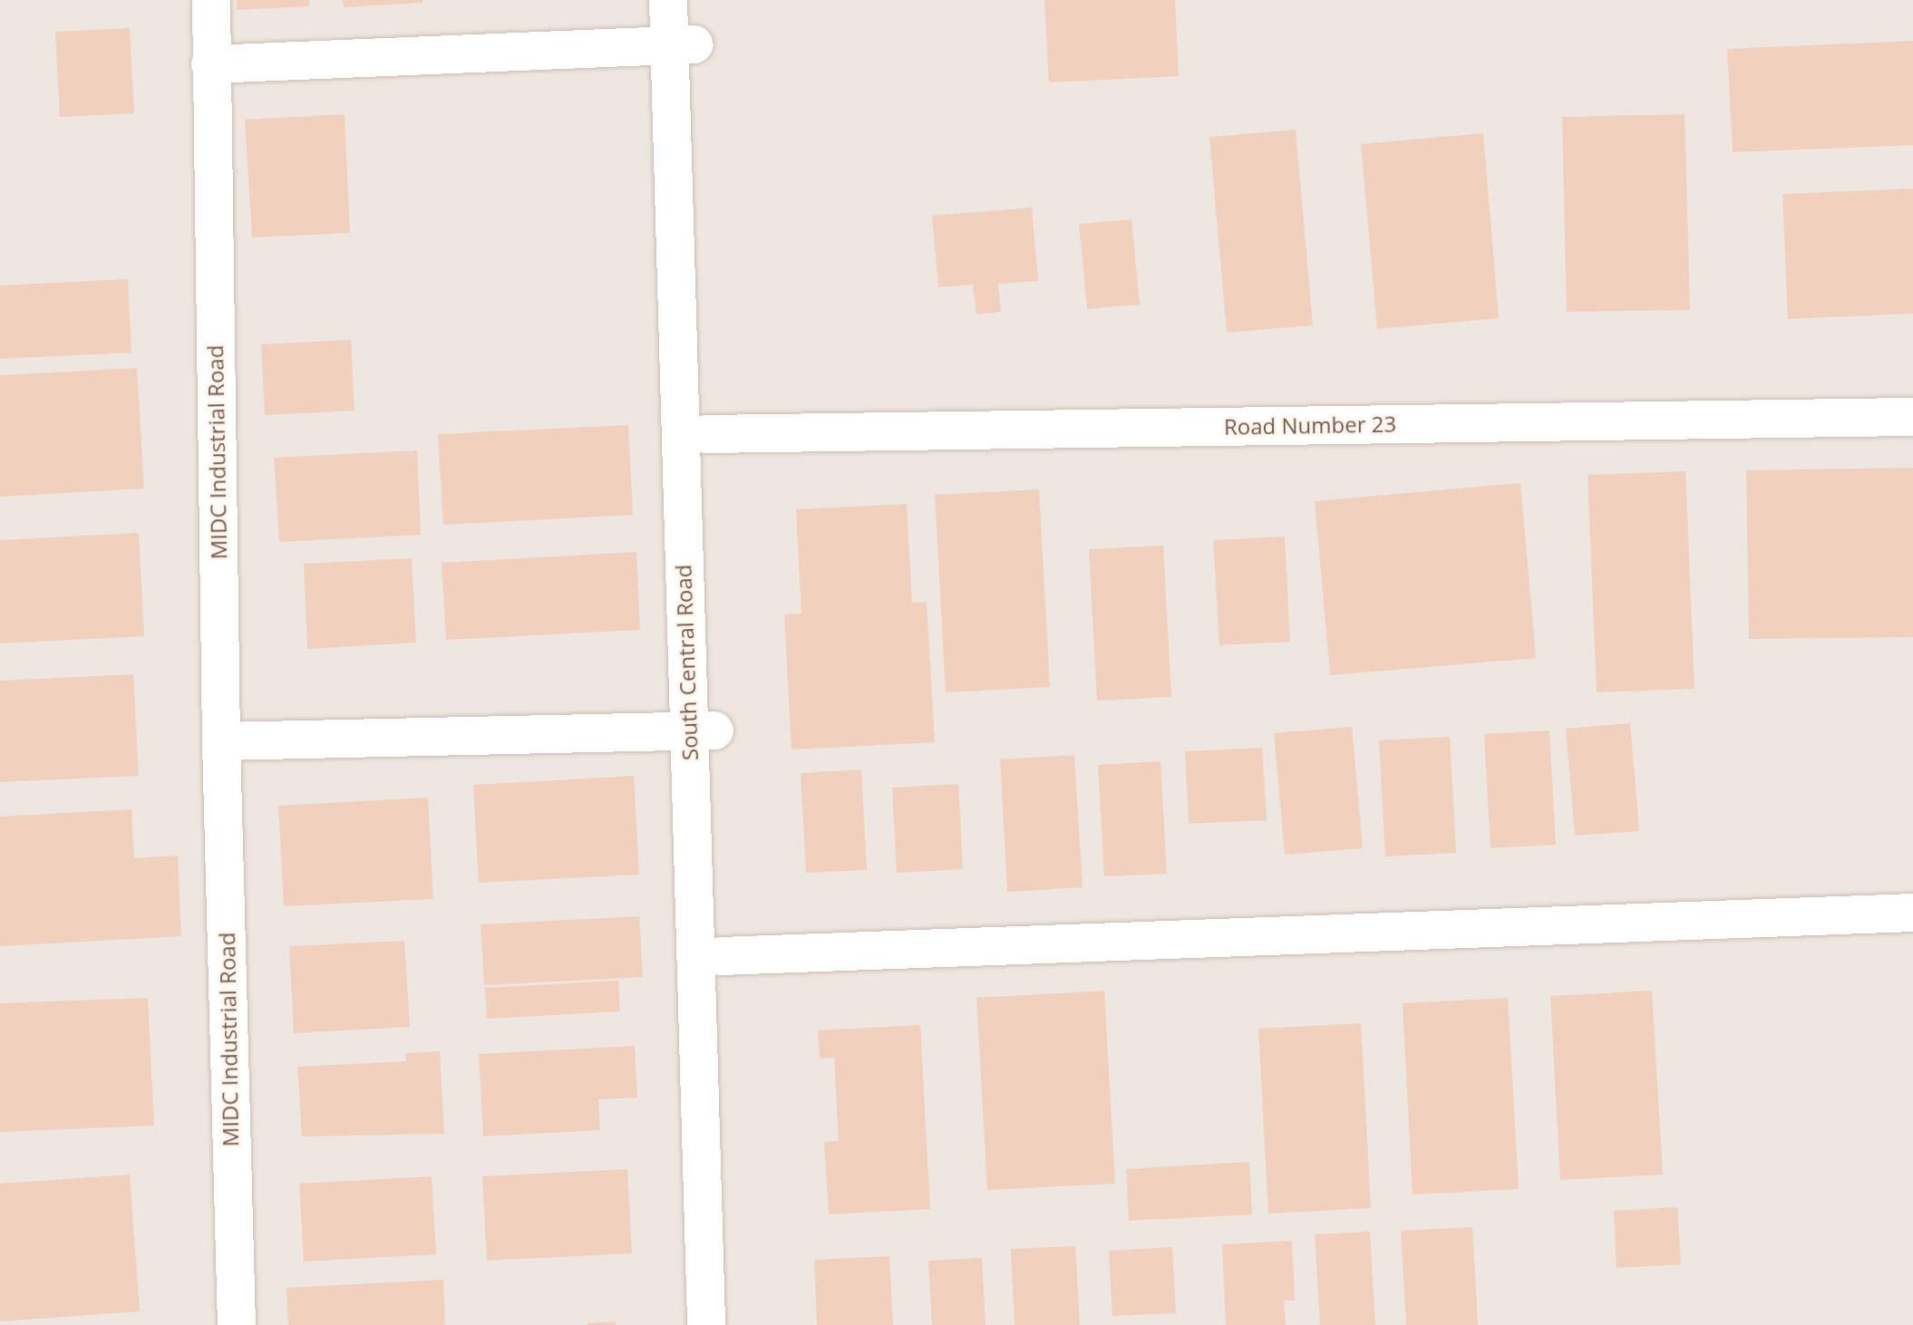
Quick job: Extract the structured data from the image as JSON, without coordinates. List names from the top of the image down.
{
  "streets": {
    "street": ["Road Number 23", "MIDC Industrial Road", "South Central Road"]
  },
  "crossings": [
    ["Road Number 23", "South Central Road"]
  ]
}
